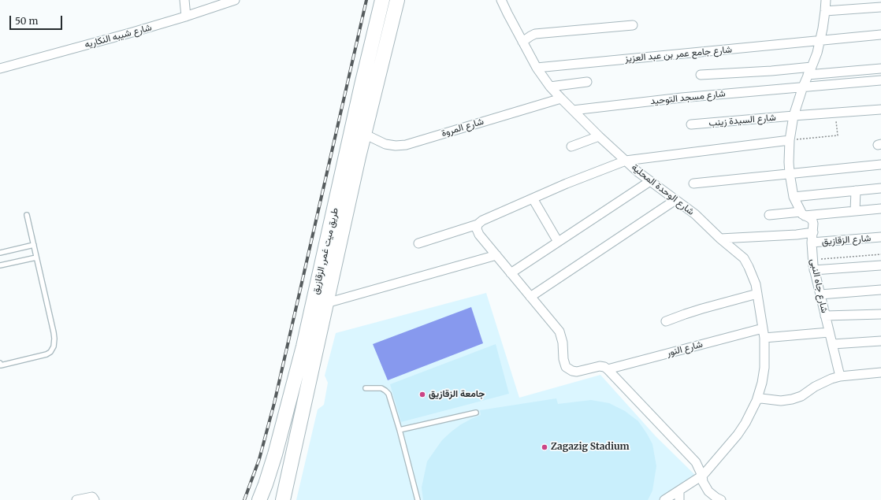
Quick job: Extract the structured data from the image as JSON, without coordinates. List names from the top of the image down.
{
  "streets": {
    "highway": ["طريق ميت غمر, الزقازيق"],
    "street": [
      "شارع شيبه النكاريه",
      "شارع جامع عمر بن عبد العزيز",
      "شارع مسجد التوحيد",
      "شارع السيدة زينب",
      "شارع المروة",
      "شارع الوحدة المحلية",
      "شارع الزقازيق",
      "شارع جاه النبى",
      "شارع النور"
    ]
  },
  "crossings": [
    ["شارع جامع عمر بن عبد العزيز", "شارع الوحدة المحلية"],
    ["شارع جامع عمر بن عبد العزيز", "شارع جاه النبى"],
    ["شارع مسجد التوحيد", "شارع الوحدة المحلية"],
    ["شارع مسجد التوحيد", "شارع جاه النبى"],
    ["شارع السيدة زينب", "شارع جاه النبى"],
    ["شارع المروة", "شارع الوحدة المحلية"],
    ["شارع المروة", "طريق ميت غمر, الزقازيق"],
    ["شارع الوحدة المحلية", "شارع النور"],
    ["شارع الزقازيق", "شارع جاه النبى"]
  ],
  "places": ["جامعة الزقازيق", "Zagazig Stadium"],
  "scale_bar": "50 m"
}
